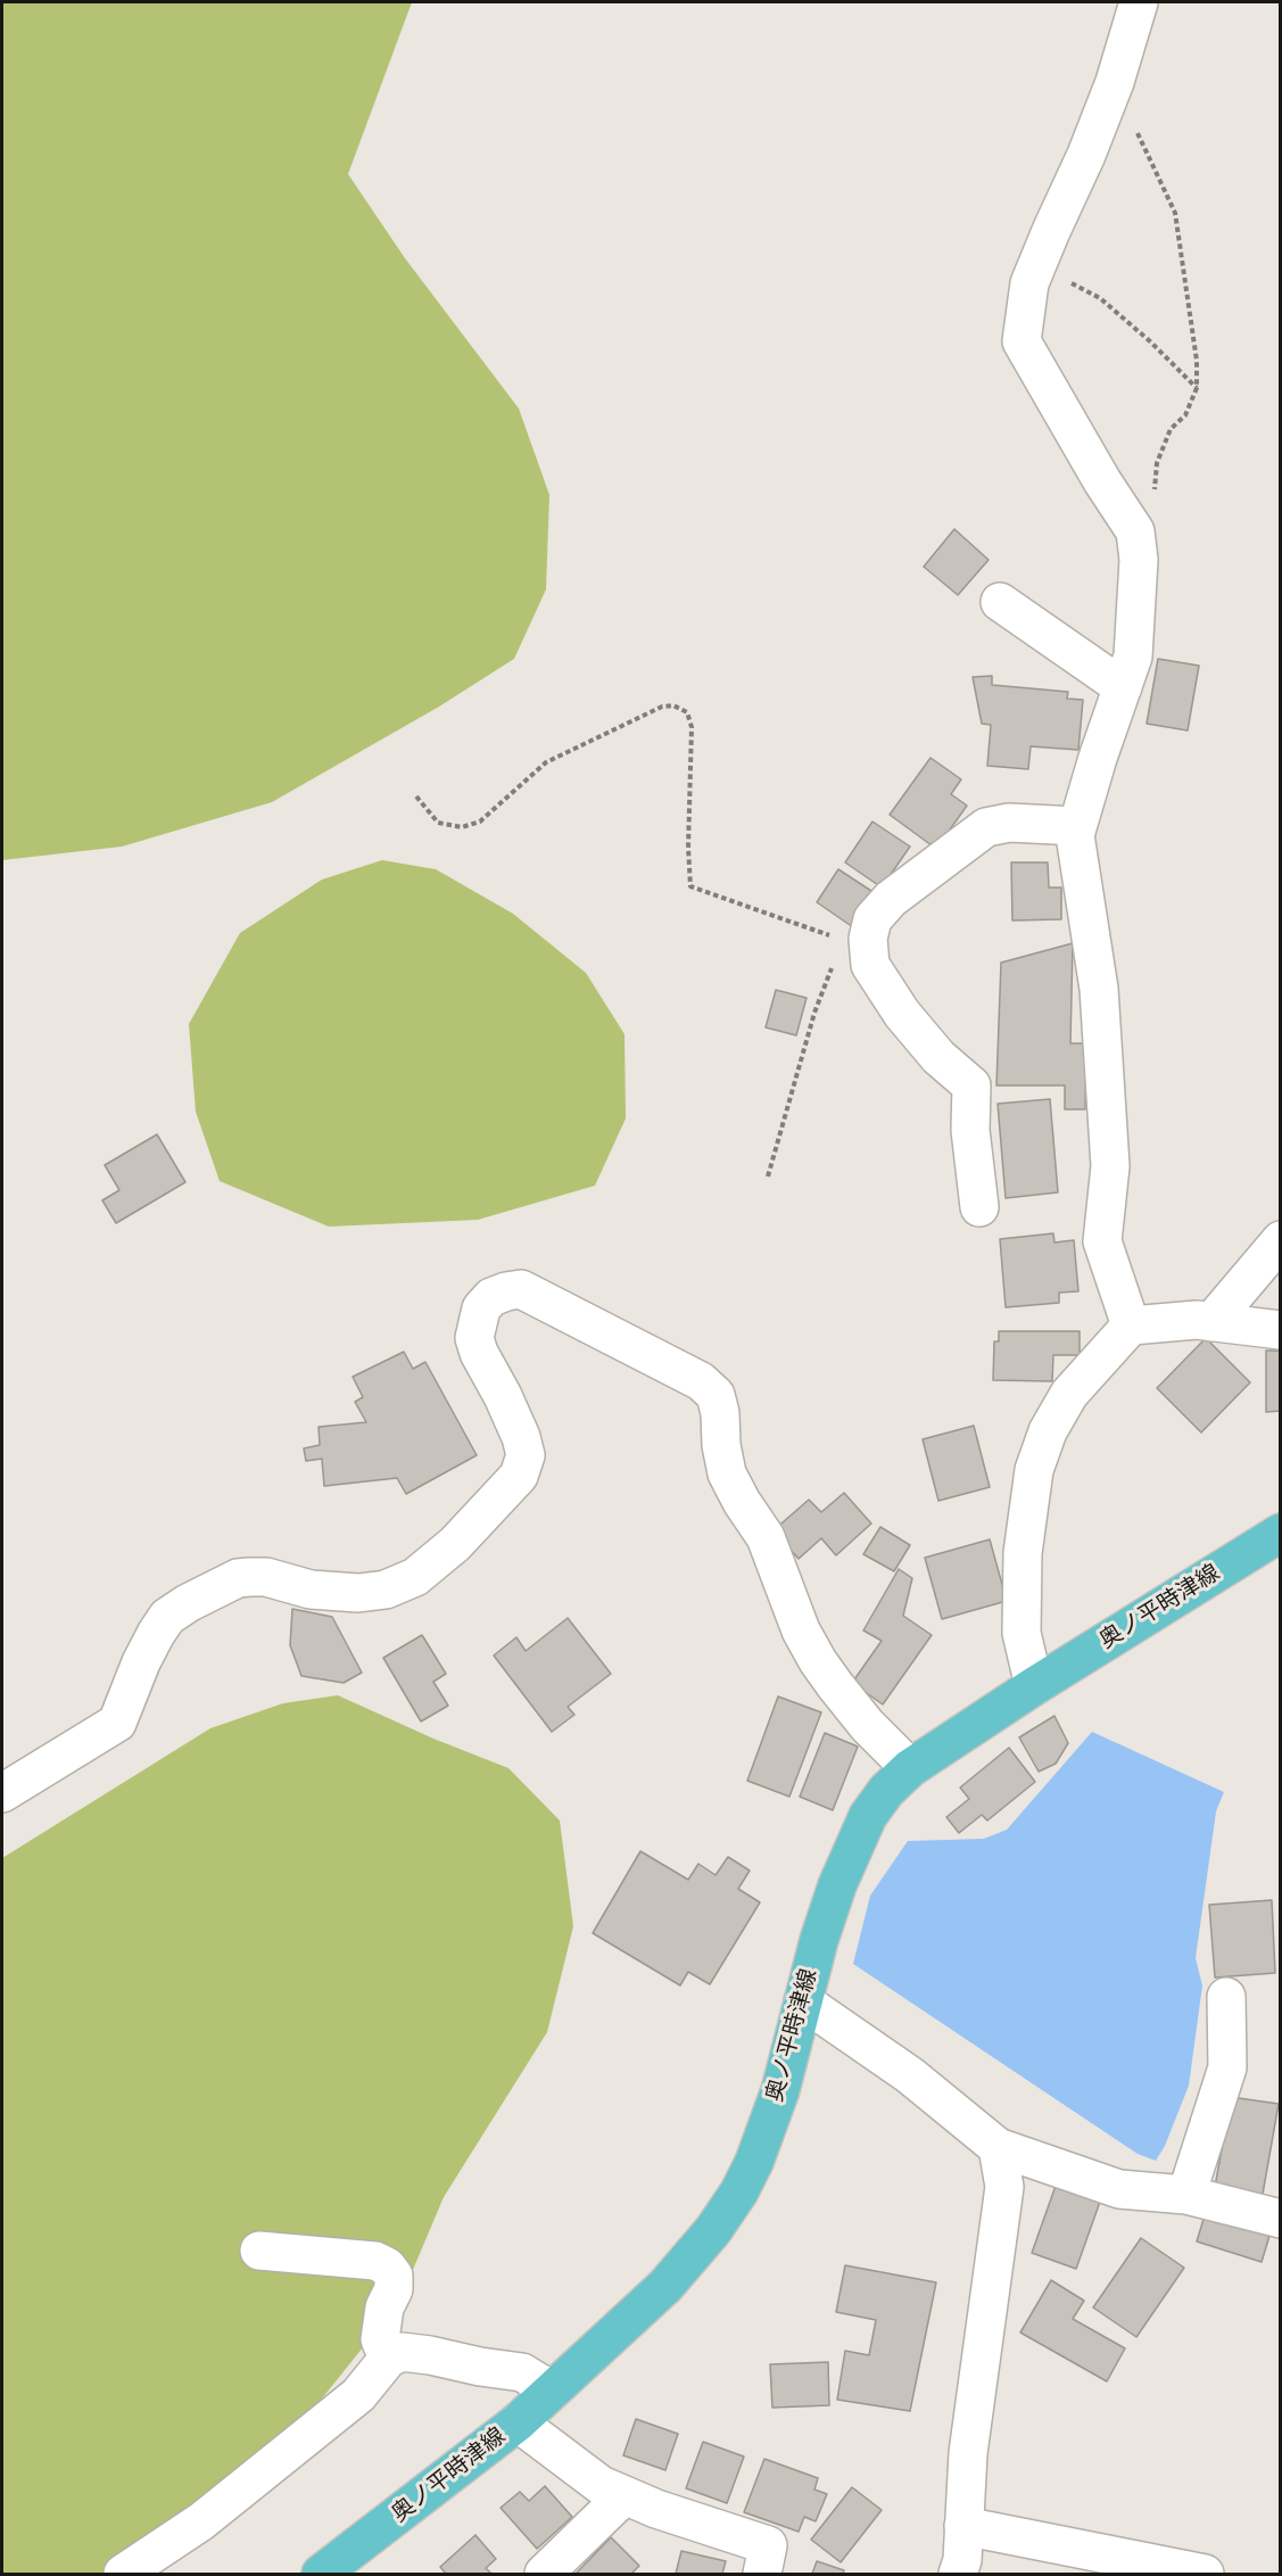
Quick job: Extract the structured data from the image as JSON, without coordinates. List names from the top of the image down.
{
  "streets": {
    "main road": ["奥ノ平時津線"]
  }
}
